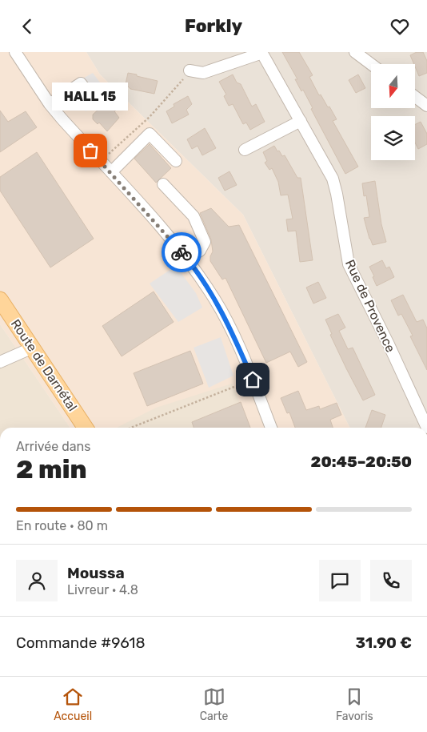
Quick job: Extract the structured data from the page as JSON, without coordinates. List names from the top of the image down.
{
  "streets": {
    "main road": ["Route de Darnétal"],
    "street": ["Rue de Provence"]
  },
  "places": ["HALL 15"],
  "north": "bottom",
  "page": {
    "header": "Forkly",
    "bubble": "HALL 15",
    "heading": ["2 min", "Arrivée dans", "20:45–20:50"],
    "panel": [
      "Moussa",
      "Livreur · 4.8",
      "Commande #9618",
      "31.90 €"
    ],
    "bar": "En route · 80 m",
    "tabs": ["Accueil", "Carte", "Favoris"]
  }
}
